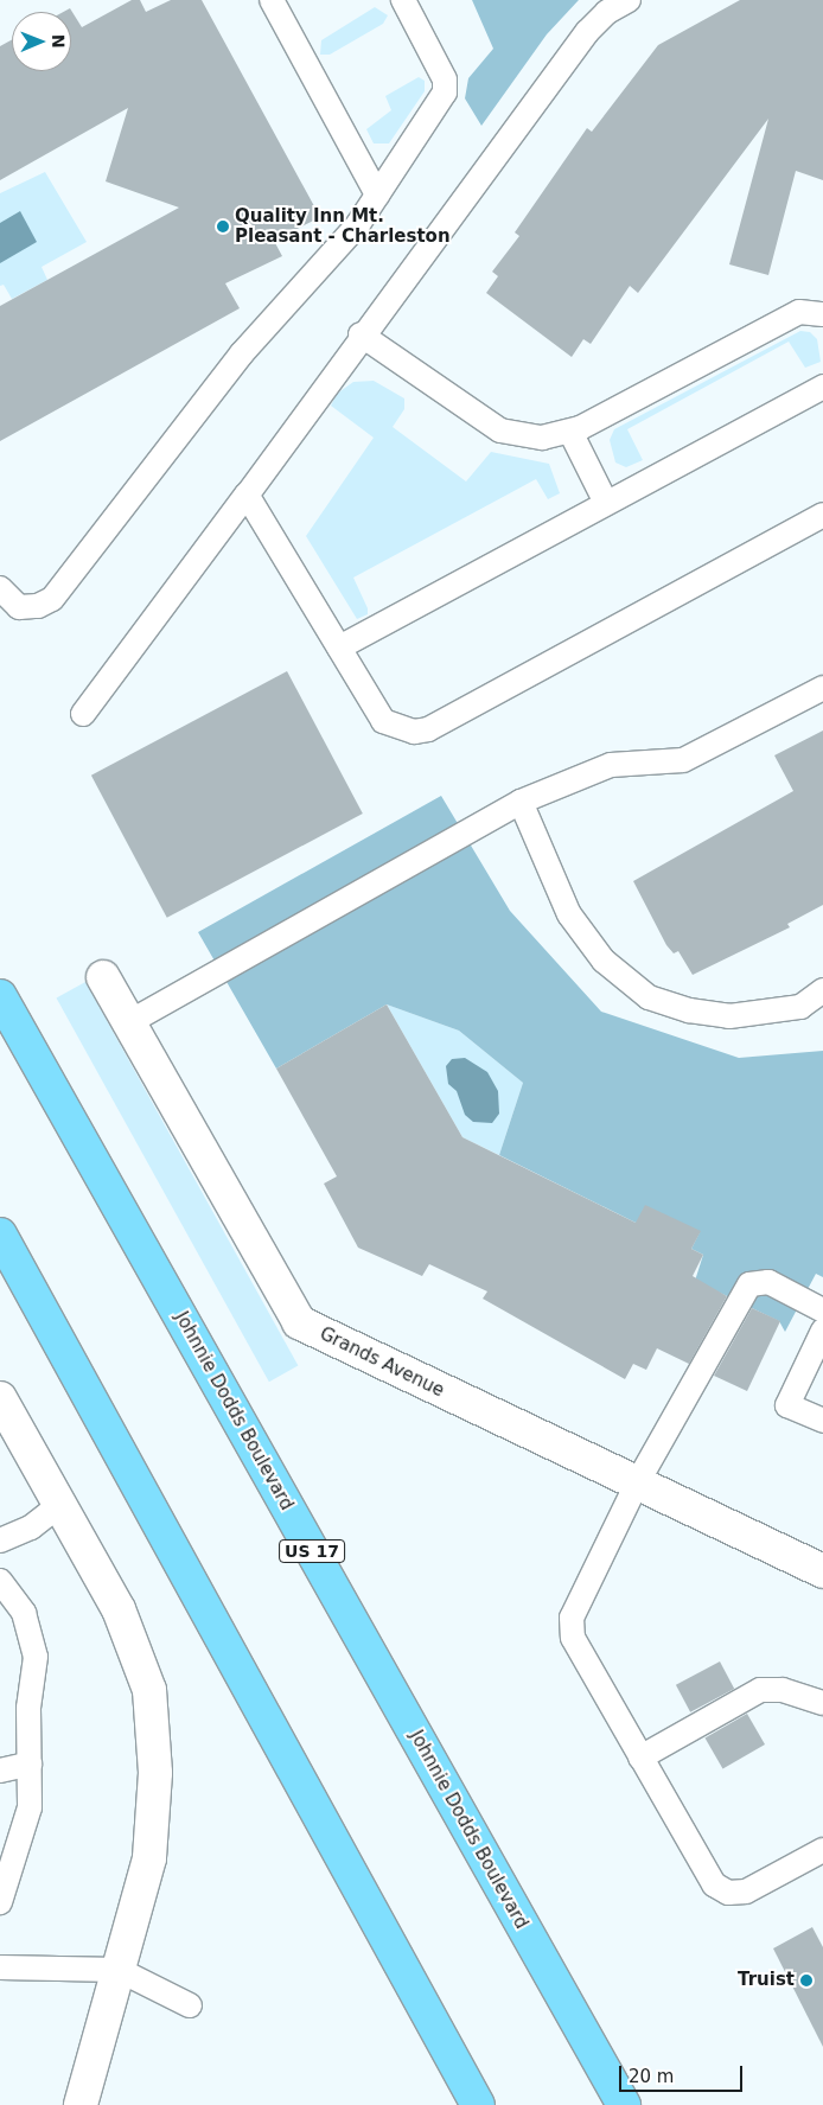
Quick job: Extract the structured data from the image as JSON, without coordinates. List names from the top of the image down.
{
  "streets": {
    "highway": ["Johnnie Dodds Boulevard", "US 17"],
    "street": ["Grands Avenue"]
  },
  "places": ["Quality Inn Mt. Pleasant - Charleston", "Truist"],
  "scale_bar": "20 m",
  "north": "right"
}
